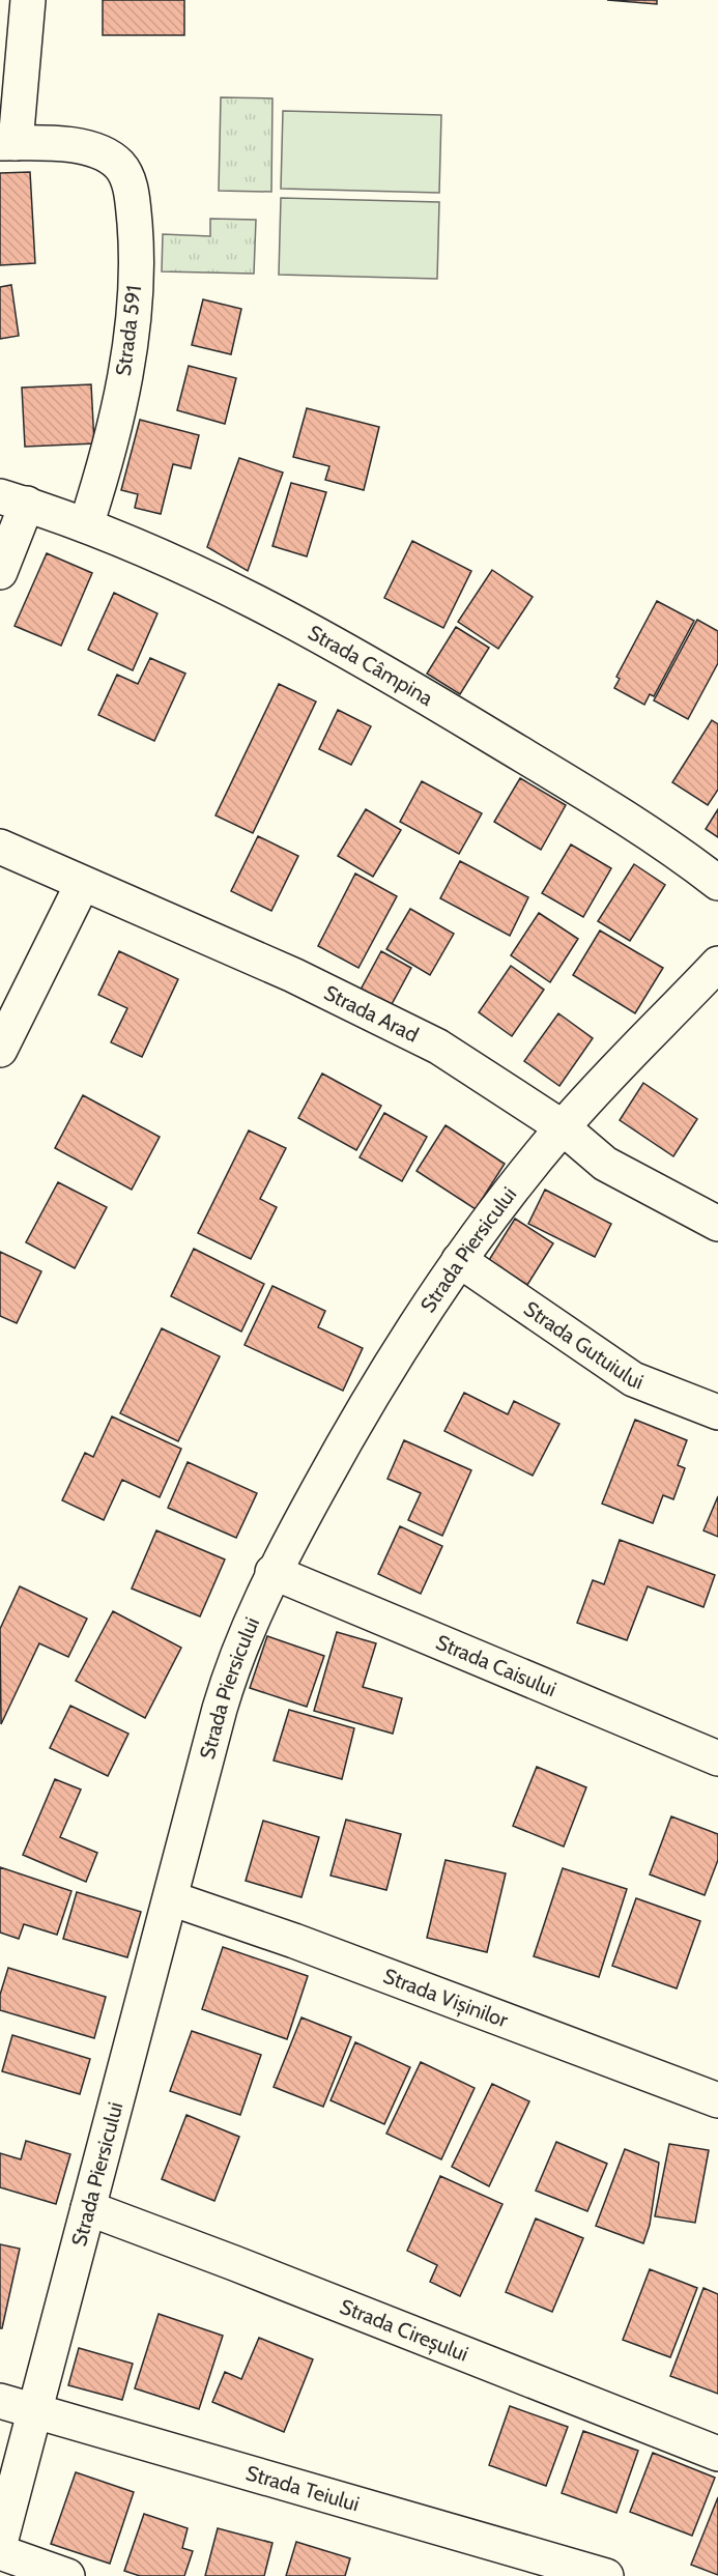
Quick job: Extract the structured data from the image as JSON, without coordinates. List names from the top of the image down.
{
  "streets": {
    "street": [
      "Strada 591",
      "Strada Câmpina",
      "Strada Arad",
      "Strada Piersicului",
      "Strada Gutuiului",
      "Strada Caisului",
      "Strada Vișinilor",
      "Strada Cireșului",
      "Strada Teiului"
    ]
  },
  "crossings": [
    ["Strada 591", "Strada Câmpina"],
    ["Strada Arad", "Strada Piersicului"],
    ["Strada Piersicului", "Strada Gutuiului"],
    ["Strada Piersicului", "Strada Caisului"],
    ["Strada Piersicului", "Strada Vișinilor"],
    ["Strada Piersicului", "Strada Cireșului"],
    ["Strada Piersicului", "Strada Teiului"]
  ]
}
